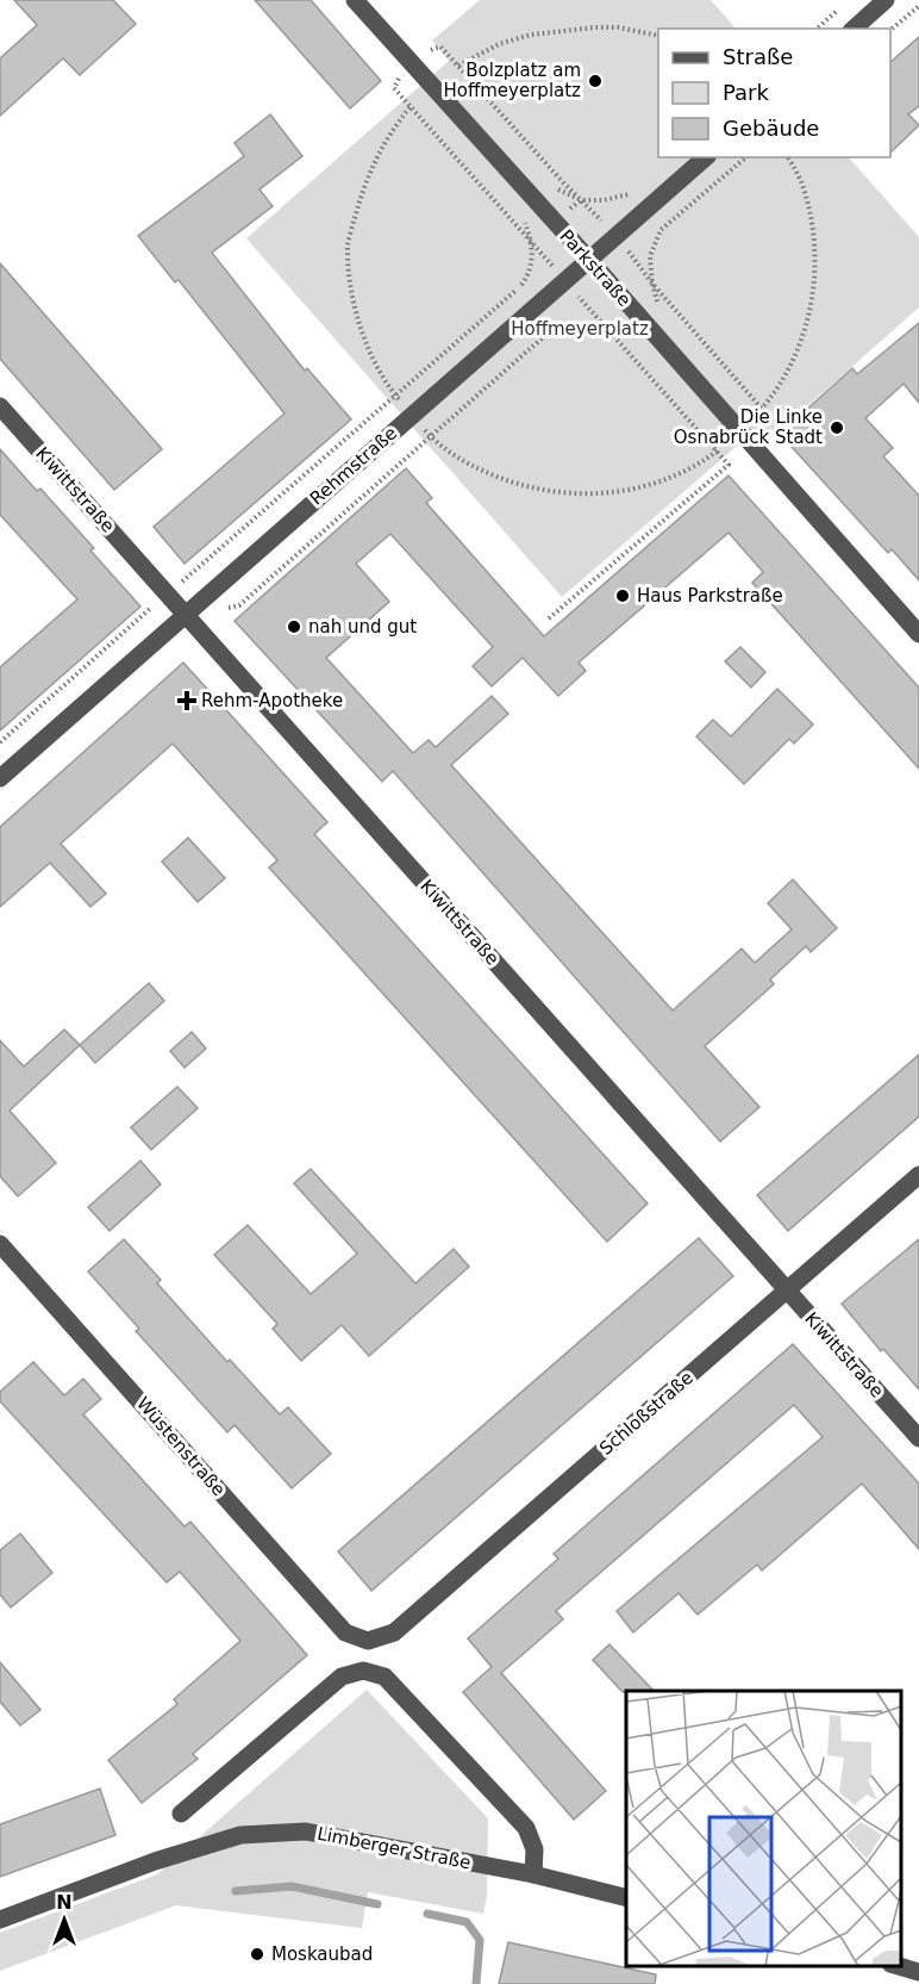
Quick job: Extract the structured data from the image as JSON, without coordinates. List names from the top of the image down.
{
  "streets": {
    "street": [
      "Parkstraße",
      "Rehmstraße",
      "Kiwittstraße",
      "Schloßstraße",
      "Wüstenstraße",
      "Limberger Straße"
    ]
  },
  "crossings": [
    ["Parkstraße", "Rehmstraße"],
    ["Rehmstraße", "Kiwittstraße"],
    ["Kiwittstraße", "Schloßstraße"],
    ["Schloßstraße", "Wüstenstraße"]
  ],
  "parks": ["Hoffmeyerplatz"],
  "places": {
    "other": [
      "Bolzplatz am Hoffmeyerplatz",
      "Die Linke Osnabrück Stadt",
      "Haus Parkstraße",
      "nah und gut",
      "Moskaubad"
    ],
    "health": ["Rehm-Apotheke"]
  },
  "legend": ["Straße", "Park", "Gebäude"],
  "north": "top"
}
